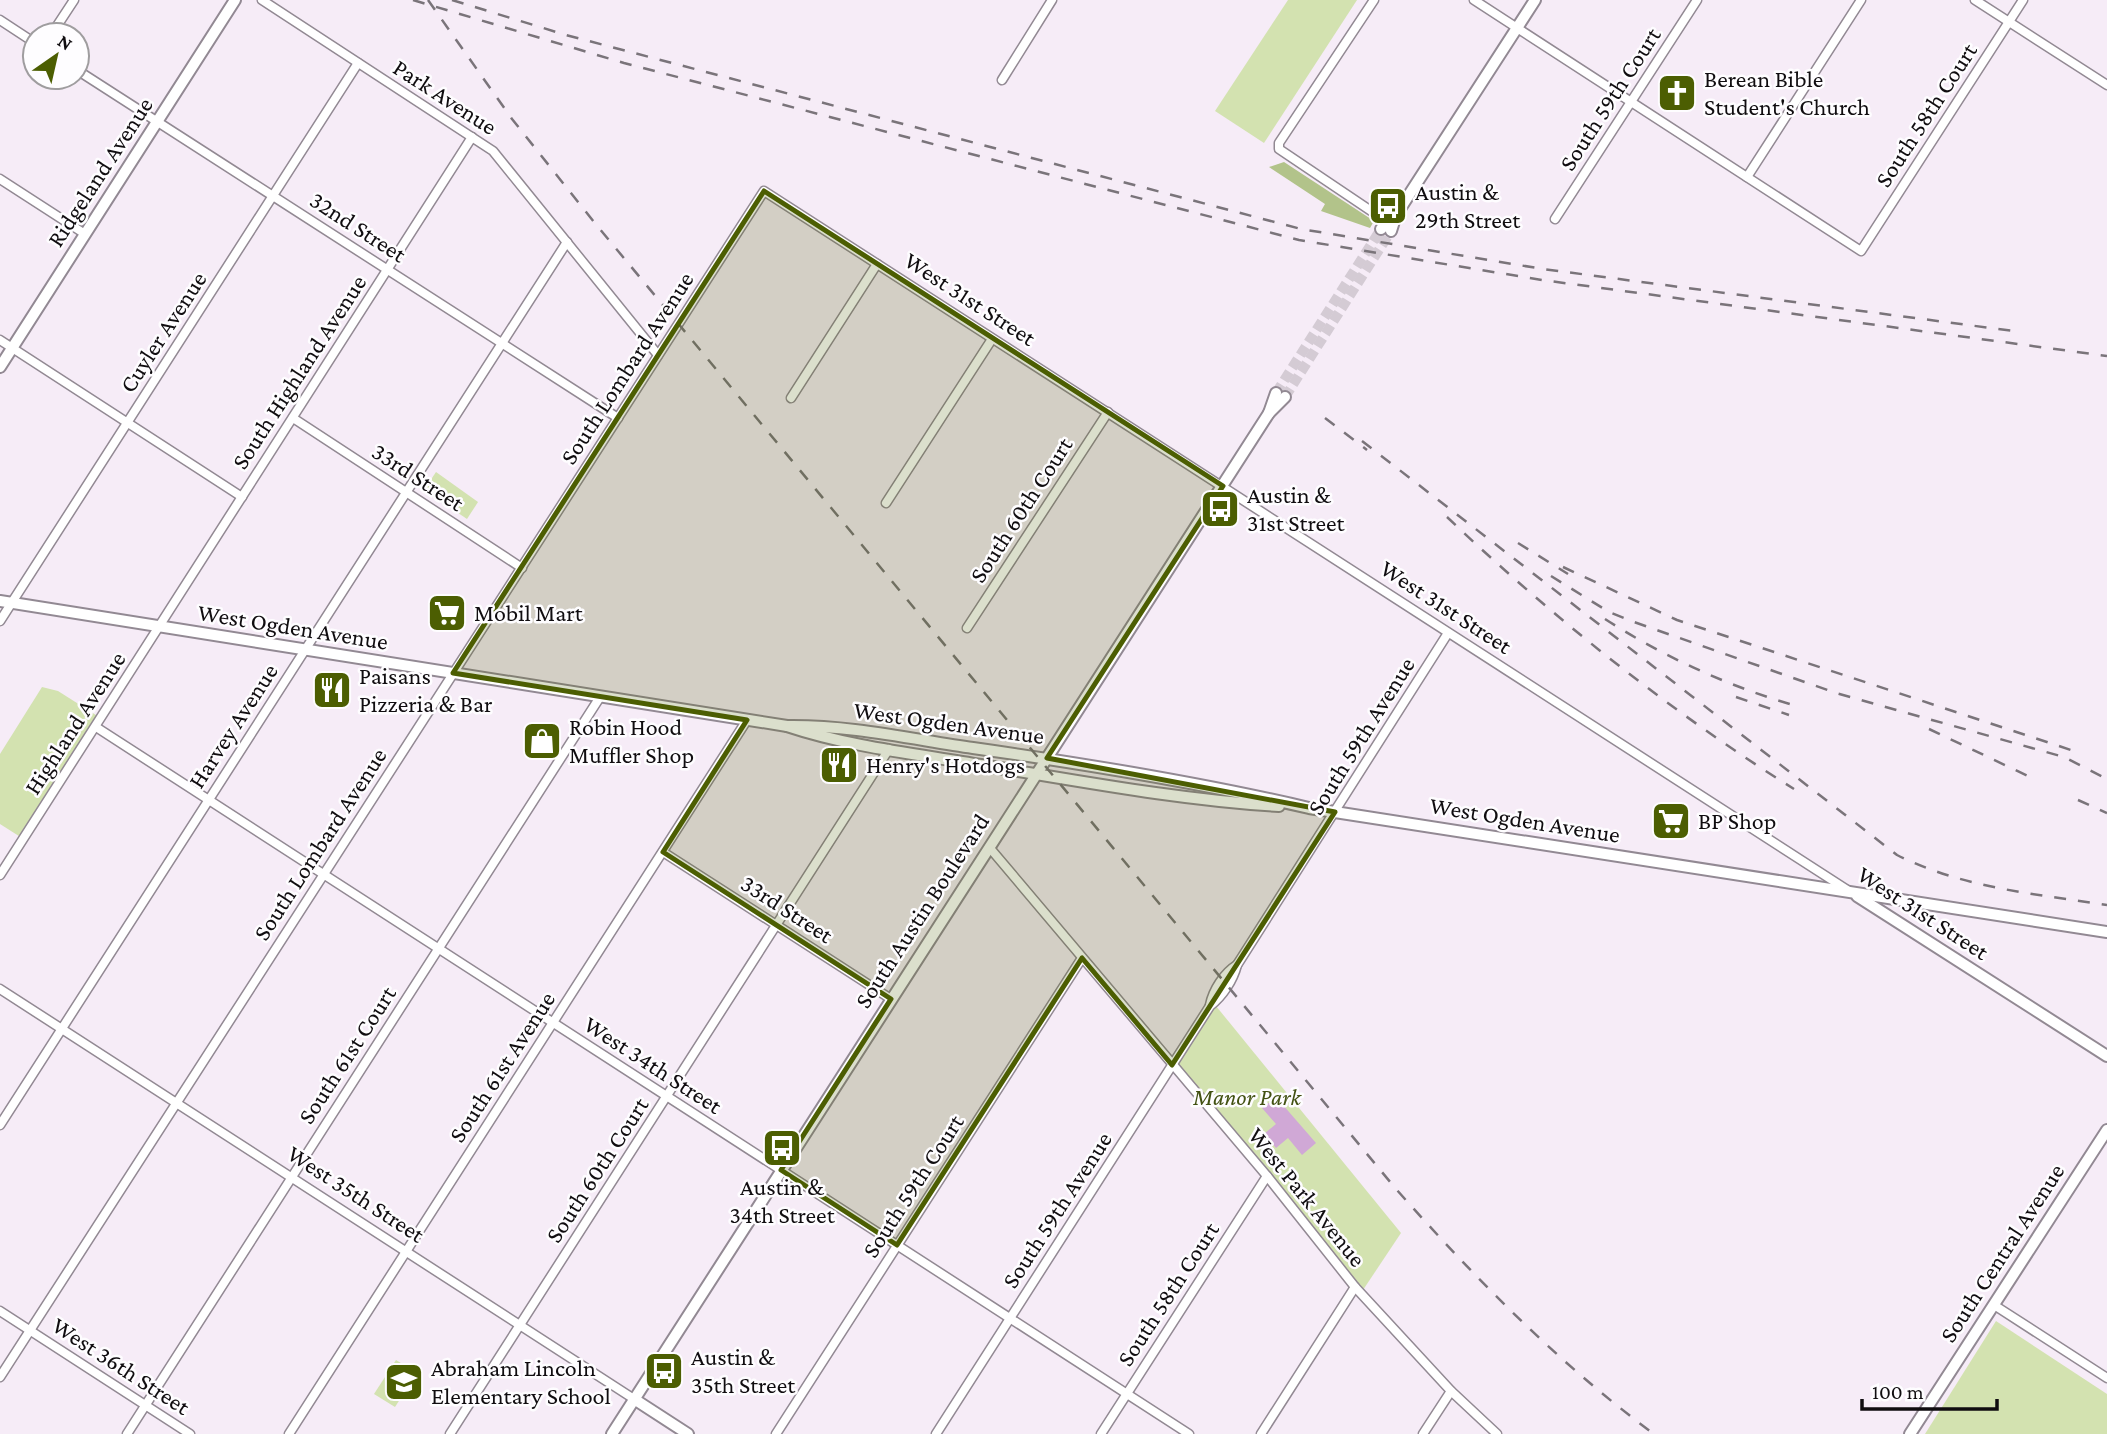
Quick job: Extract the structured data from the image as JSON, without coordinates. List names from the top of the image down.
{
  "streets": {
    "main road": [
      "Ridgeland Avenue",
      "West 31st Street",
      "West Ogden Avenue",
      "South Austin Boulevard",
      "West 35th Street",
      "South Central Avenue"
    ],
    "street": [
      "Park Avenue",
      "South 59th Court",
      "South 58th Court",
      "32nd Street",
      "Cuyler Avenue",
      "South Lombard Avenue",
      "South Highland Avenue",
      "33rd Street",
      "South 60th Court",
      "Highland Avenue",
      "Harvey Avenue",
      "South 59th Avenue",
      "South 61st Court",
      "West 34th Street",
      "South 61st Avenue",
      "West Park Avenue",
      "West 36th Street"
    ]
  },
  "crossings": [
    ["Park Avenue", "Cuyler Avenue"],
    ["Park Avenue", "South Lombard Avenue"],
    ["Park Avenue", "South Highland Avenue"],
    ["Park Avenue", "Harvey Avenue"],
    ["South 59th Court", "West 34th Street"],
    ["South 59th Court", "West Park Avenue"],
    ["South 58th Court", "West 34th Street"],
    ["South 58th Court", "West Park Avenue"],
    ["Ridgeland Avenue", "32nd Street"],
    ["32nd Street", "Cuyler Avenue"],
    ["32nd Street", "South Lombard Avenue"],
    ["32nd Street", "South Highland Avenue"],
    ["32nd Street", "Harvey Avenue"],
    ["West 31st Street", "South Lombard Avenue"],
    ["West 31st Street", "South 60th Court"],
    ["West 31st Street", "West Ogden Avenue"],
    ["West 31st Street", "South 59th Avenue"],
    ["West 31st Street", "South Austin Boulevard"],
    ["Cuyler Avenue", "West Ogden Avenue"],
    ["South Lombard Avenue", "33rd Street"],
    ["South Lombard Avenue", "West Ogden Avenue"],
    ["South Lombard Avenue", "West 34th Street"],
    ["South Lombard Avenue", "West 35th Street"],
    ["South Lombard Avenue", "West 36th Street"],
    ["South Highland Avenue", "33rd Street"],
    ["South Highland Avenue", "West Ogden Avenue"],
    ["South Highland Avenue", "Highland Avenue"],
    ["33rd Street", "South 60th Court"],
    ["33rd Street", "Harvey Avenue"],
    ["33rd Street", "South Austin Boulevard"],
    ["33rd Street", "South 61st Avenue"],
    ["South 60th Court", "West Ogden Avenue"],
    ["South 60th Court", "West 34th Street"],
    ["South 60th Court", "West 35th Street"],
    ["West Ogden Avenue", "Highland Avenue"],
    ["West Ogden Avenue", "Harvey Avenue"],
    ["West Ogden Avenue", "South 59th Avenue"],
    ["West Ogden Avenue", "South Austin Boulevard"],
    ["West Ogden Avenue", "South 61st Court"],
    ["West Ogden Avenue", "South 61st Avenue"],
    ["Highland Avenue", "West 34th Street"],
    ["Harvey Avenue", "West 34th Street"],
    ["Harvey Avenue", "West 35th Street"],
    ["South 59th Avenue", "West 34th Street"],
    ["South 59th Avenue", "West Park Avenue"],
    ["South Austin Boulevard", "West 34th Street"],
    ["South Austin Boulevard", "West 35th Street"],
    ["South Austin Boulevard", "West Park Avenue"],
    ["South 61st Court", "West 34th Street"],
    ["South 61st Court", "West 35th Street"],
    ["South 61st Court", "West 36th Street"],
    ["West 34th Street", "South 61st Avenue"],
    ["South 61st Avenue", "West 35th Street"]
  ],
  "parks": ["Manor Park"],
  "places": {
    "church": ["Berean Bible Student's Church"],
    "bus stop": [
      "Austin & 29th Street",
      "Austin & 31st Street",
      "Austin & 34th Street",
      "Austin & 35th Street"
    ],
    "supermarket": ["Mobil Mart", "BP Shop"],
    "restaurant": ["Paisans Pizzeria & Bar", "Henry's Hotdogs"],
    "shop": ["Robin Hood Muffler Shop"],
    "school or university": ["Abraham Lincoln Elementary School"]
  },
  "scale_bar": "100 m",
  "north": "top right"
}
